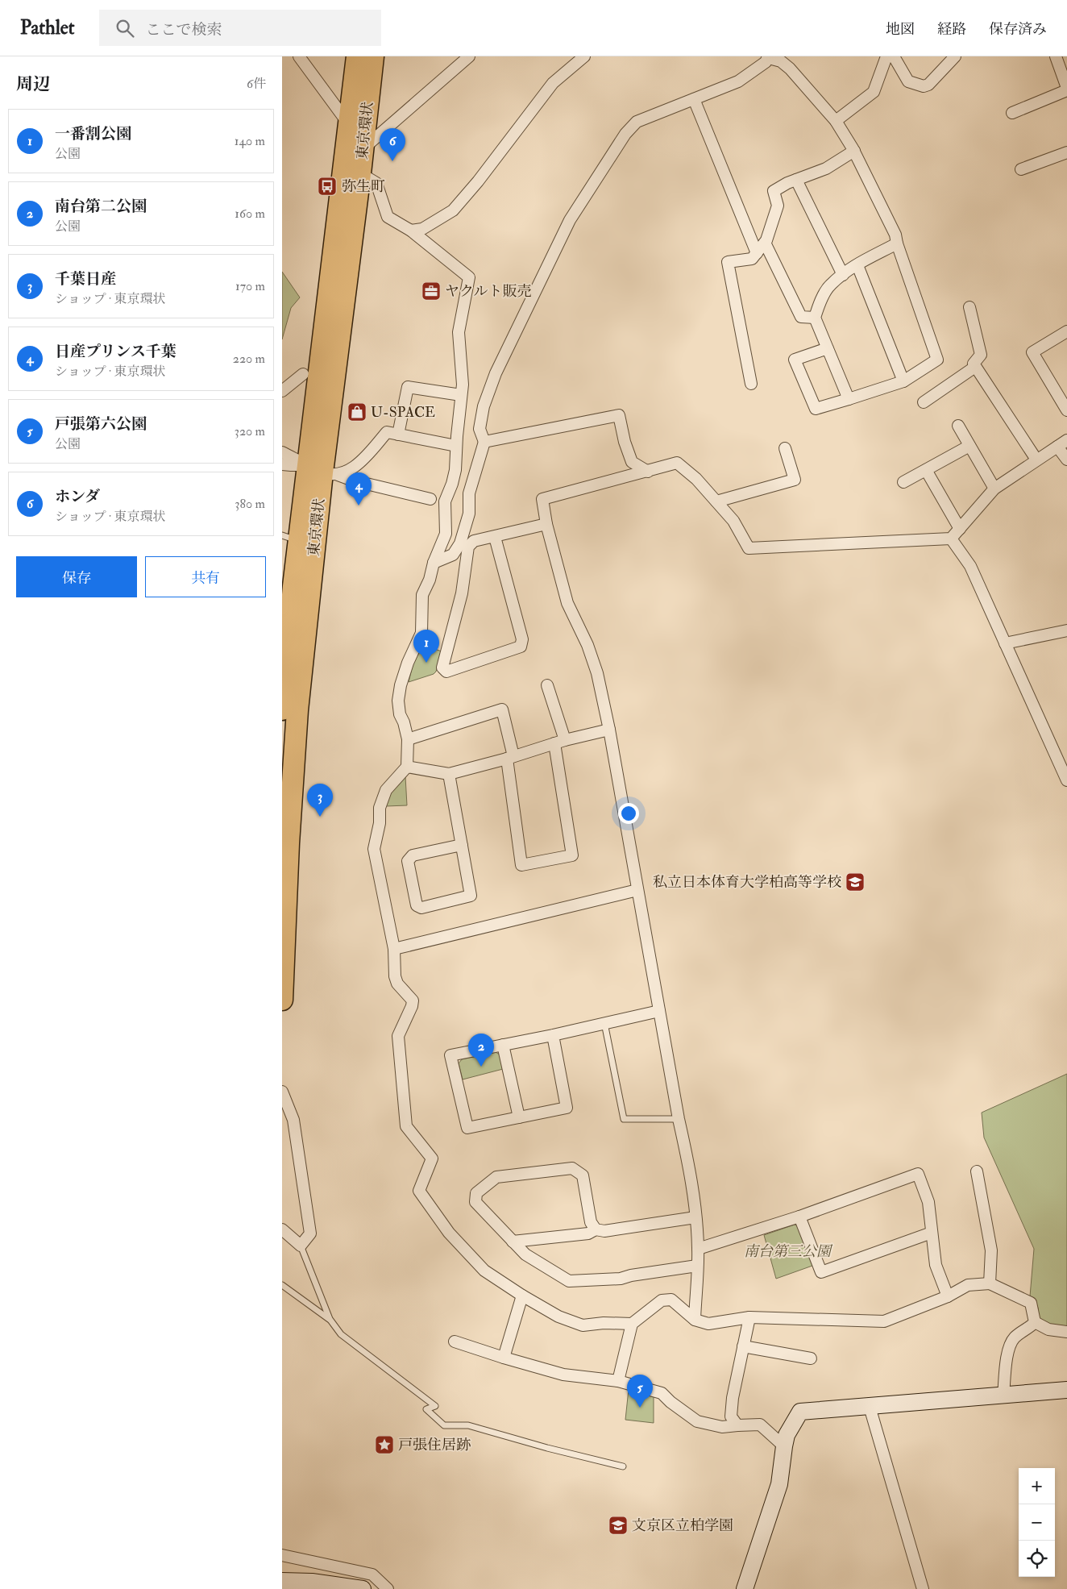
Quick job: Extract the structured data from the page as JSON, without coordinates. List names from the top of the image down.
{
  "streets": {
    "highway": ["東京環状"]
  },
  "parks": ["南台第三公園"],
  "places": {
    "bus stop": ["弥生町"],
    "office": ["ヤクルト販売"],
    "shop": ["U-SPACE"],
    "school or university": ["私立日本体育大学柏高等学校", "文京区立柏学園"],
    "place": ["戸張住居跡"]
  },
  "page": {
    "header": "Pathlet",
    "search": "ここで検索",
    "nav": ["地図", "経路", "保存済み"],
    "heading": ["周辺", "6件"],
    "list": [
      {
        "mark": "1",
        "name": "一番割公園",
        "note": "公園",
        "value": "140 m"
      },
      {
        "mark": "2",
        "name": "南台第二公園",
        "note": "公園",
        "value": "160 m"
      },
      {
        "mark": "3",
        "name": "千葉日産",
        "note": "ショップ · 東京環状",
        "value": "170 m"
      },
      {
        "mark": "4",
        "name": "日産プリンス千葉",
        "note": "ショップ · 東京環状",
        "value": "220 m"
      },
      {
        "mark": "5",
        "name": "戸張第六公園",
        "note": "公園",
        "value": "320 m"
      },
      {
        "mark": "6",
        "name": "ホンダ",
        "note": "ショップ · 東京環状",
        "value": "380 m"
      }
    ],
    "pins": [
      "6",
      "4",
      "1",
      "3",
      "2",
      "5"
    ],
    "buttons": ["保存", "共有"],
    "map_buttons": ["+", "−"]
  }
}
